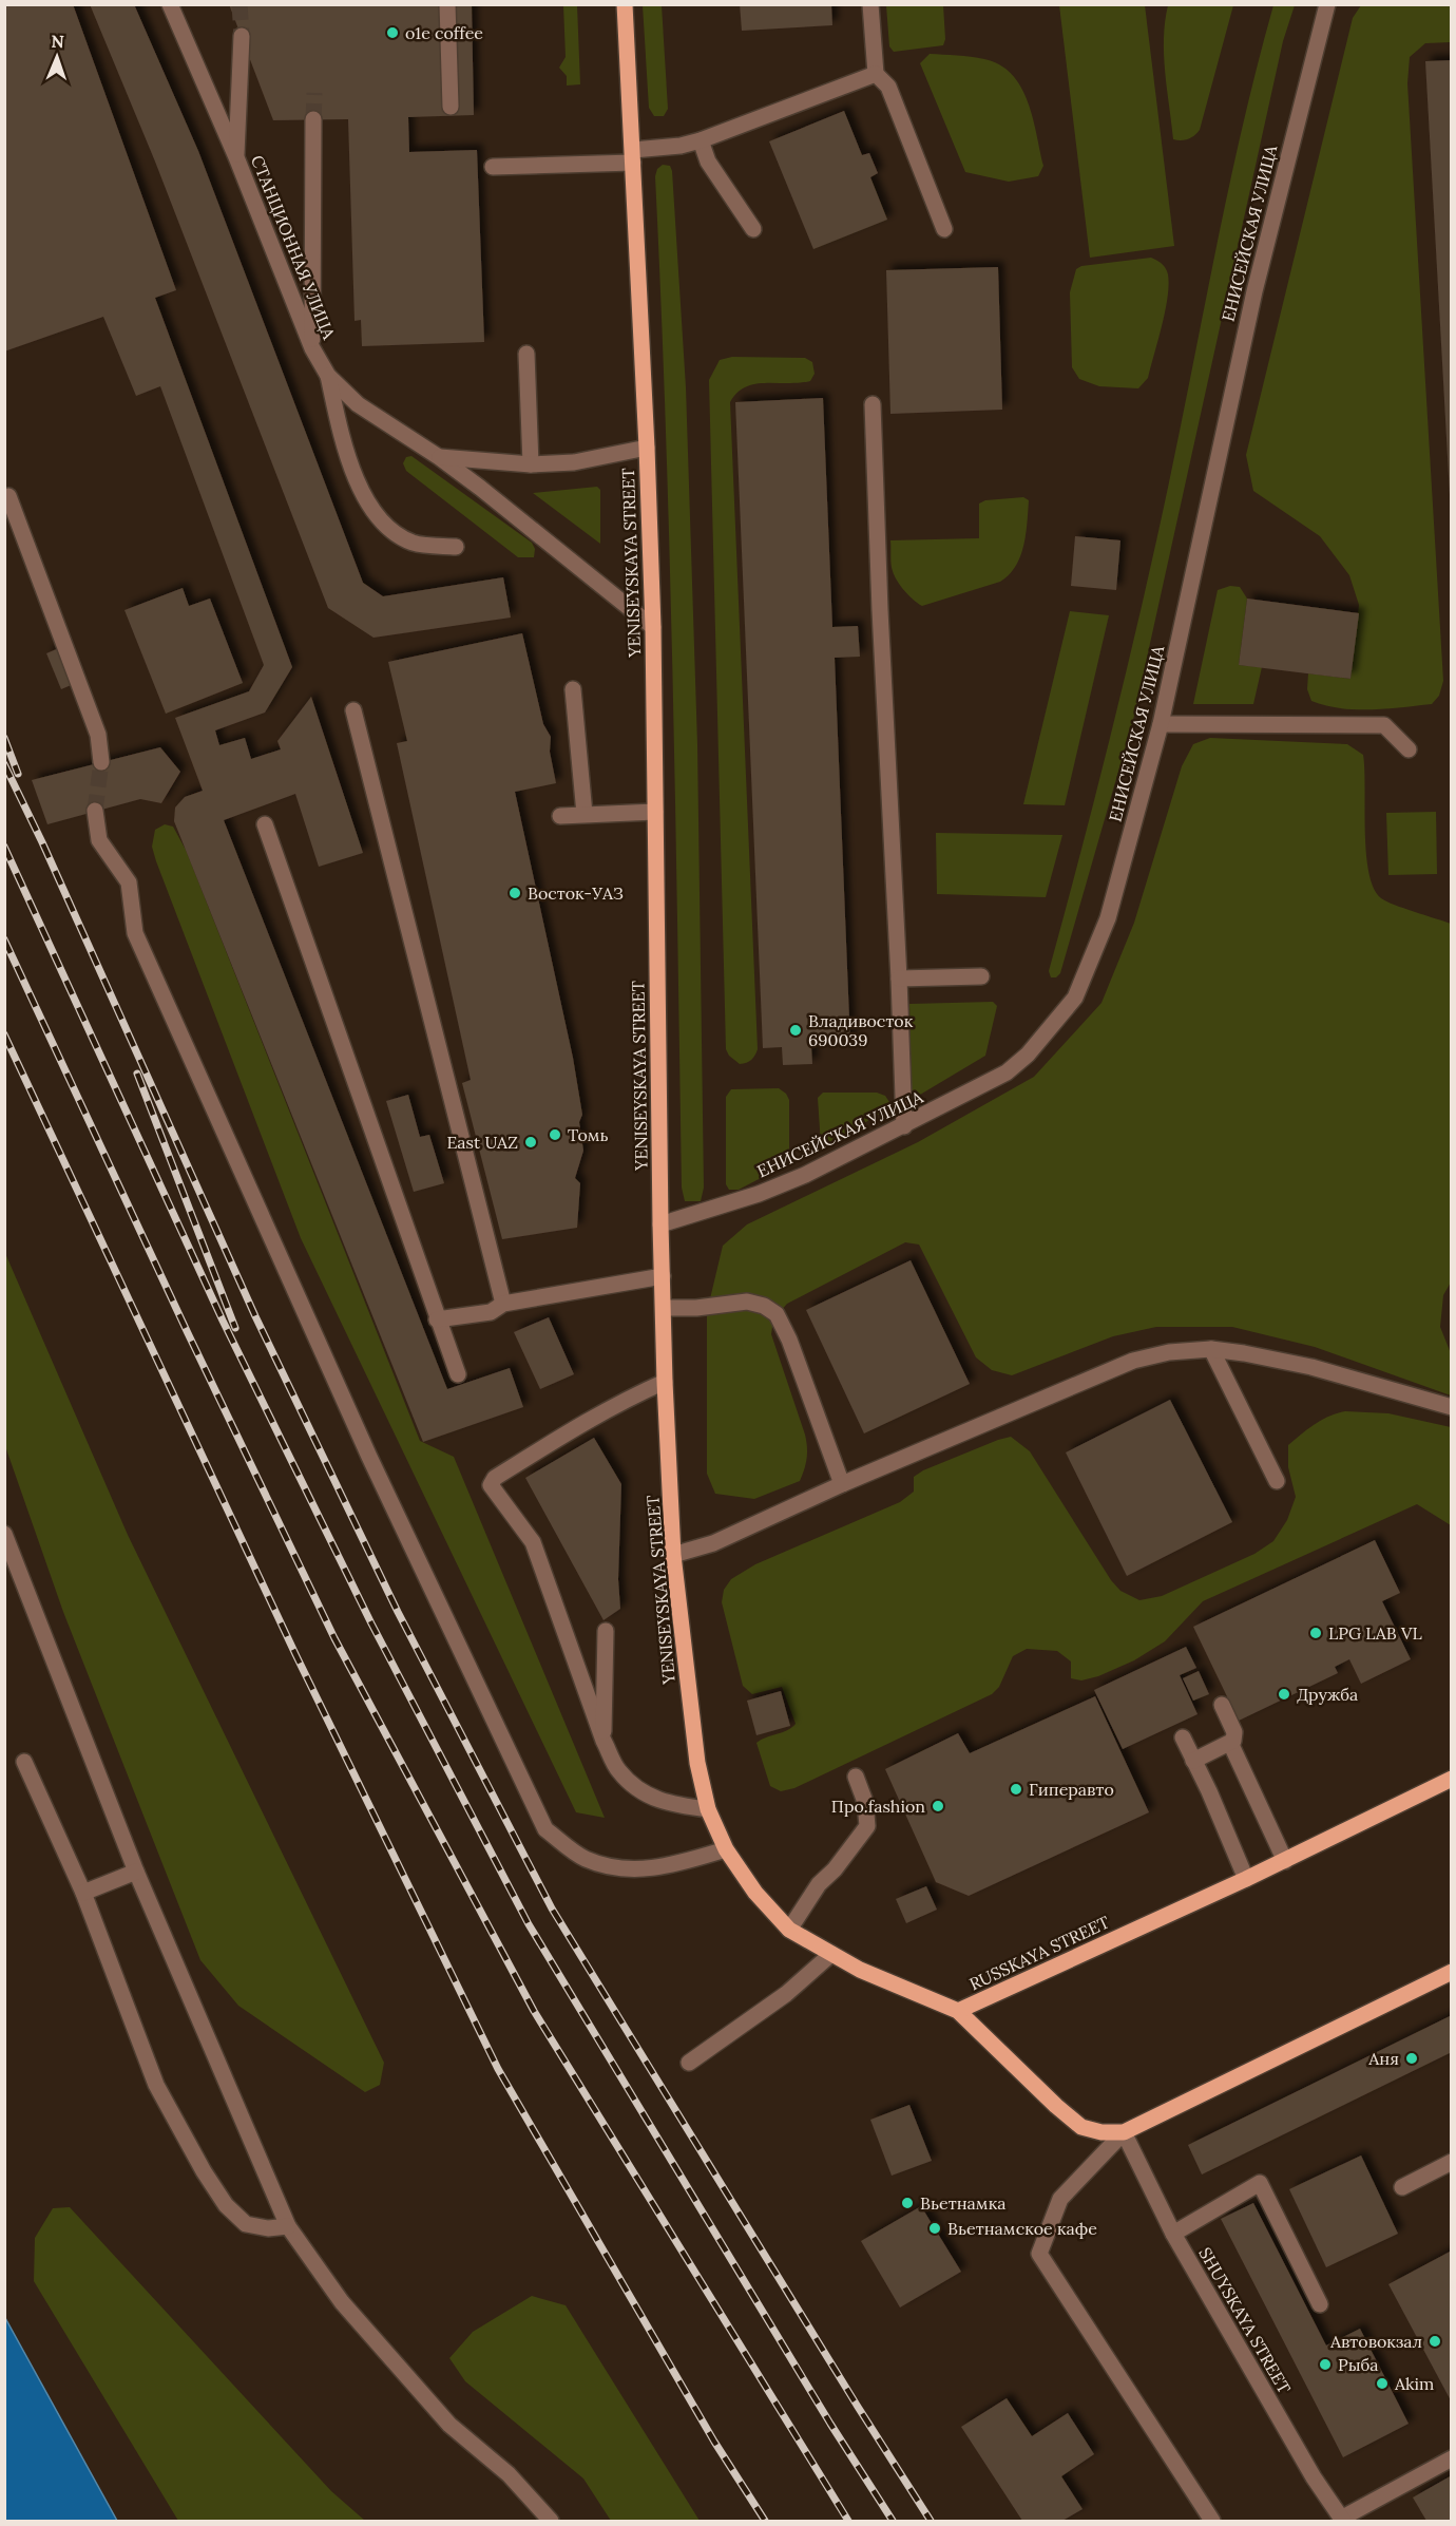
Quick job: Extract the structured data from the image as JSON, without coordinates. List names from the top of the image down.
{
  "streets": {
    "main road": ["YENISEYSKAYA STREET", "RUSSKAYA STREET"],
    "street": ["ЕНИСЕЙСКАЯ УЛИЦА", "СТАНЦИОННАЯ УЛИЦА", "SHUYSKAYA STREET"]
  },
  "crossings": [
    ["ЕНИСЕЙСКАЯ УЛИЦА", "YENISEYSKAYA STREET"],
    ["СТАНЦИОННАЯ УЛИЦА", "YENISEYSKAYA STREET"],
    ["YENISEYSKAYA STREET", "RUSSKAYA STREET"],
    ["RUSSKAYA STREET", "SHUYSKAYA STREET"]
  ],
  "places": [
    "o1e coffee",
    "Восток-УАЗ",
    "Владивосток 690039",
    "Томь",
    "East UAZ",
    "LPG LAB VL",
    "Дружба",
    "Гиперавто",
    "Про.fashion",
    "Аня",
    "Вьетнамка",
    "Вьетнамское кафе",
    "Автовокзал",
    "Рыба",
    "Akim"
  ],
  "north": "top"
}
